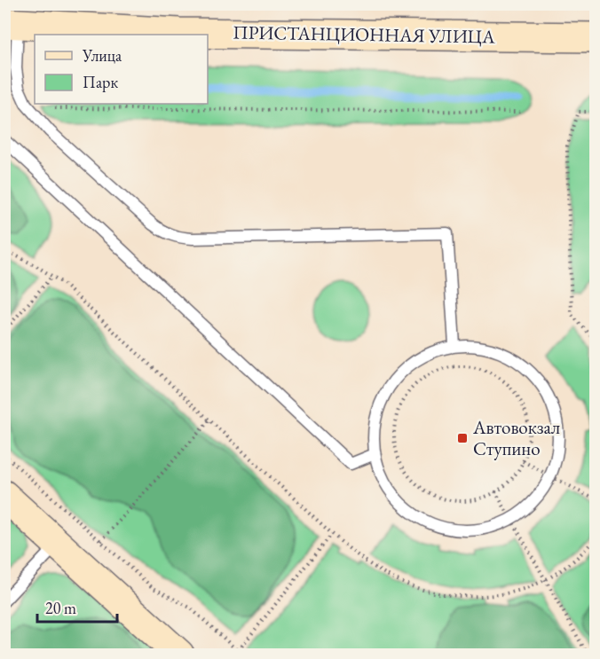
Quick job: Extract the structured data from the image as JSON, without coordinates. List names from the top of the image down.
{
  "streets": {
    "main road": ["ПРИСТАНЦИОННАЯ УЛИЦА"]
  },
  "places": {
    "transit": ["Автовокзал Ступино"]
  },
  "legend": ["Улица", "Парк"],
  "scale_bar": "20 m"
}
